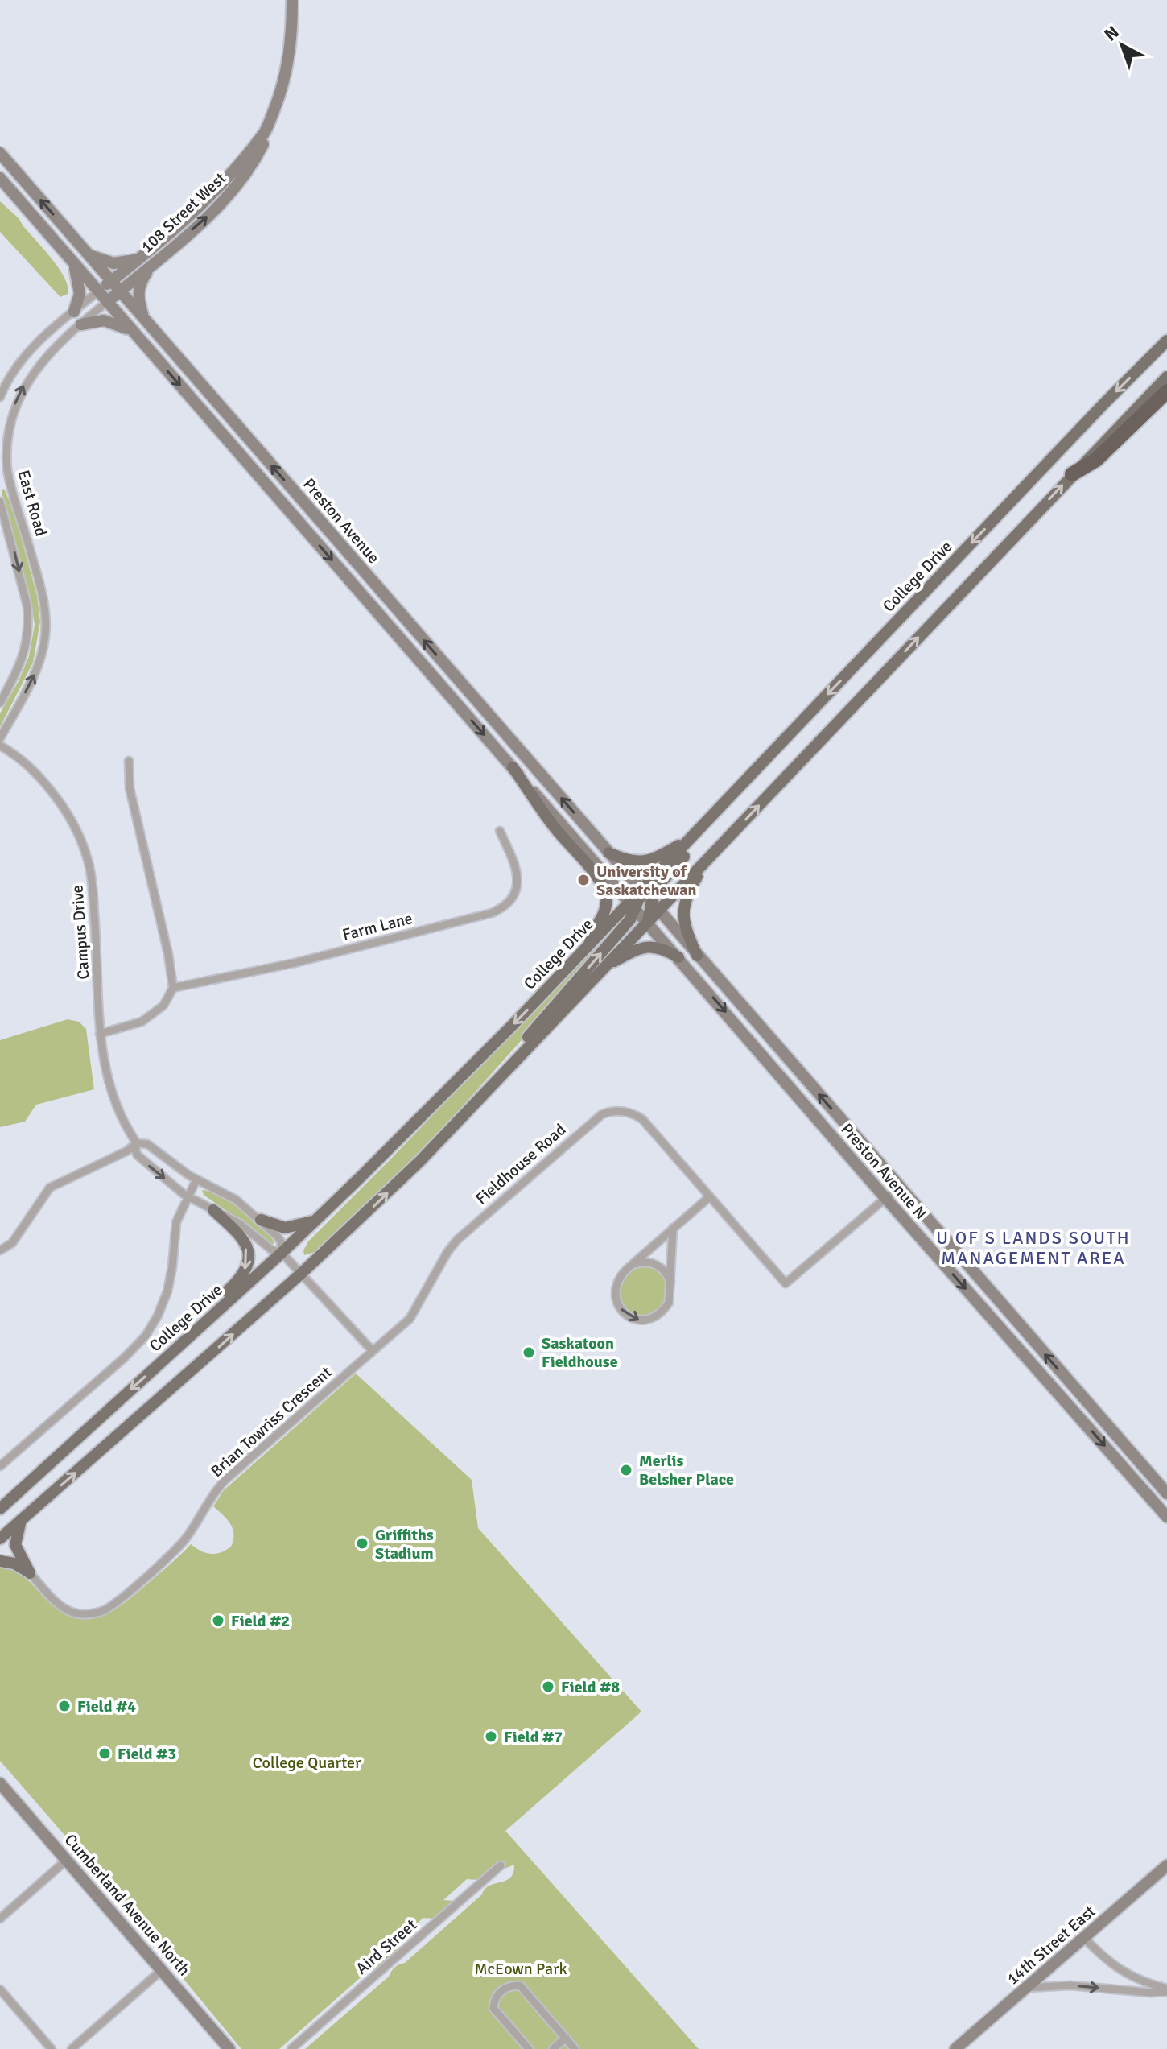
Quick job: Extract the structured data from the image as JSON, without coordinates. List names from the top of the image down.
{
  "streets": {
    "main road": [
      "108 Street West",
      "Preston Avenue",
      "College Drive",
      "Preston Avenue N",
      "Cumberland Avenue North",
      "14th Street East"
    ],
    "street": [
      "East Road",
      "Farm Lane",
      "Campus Drive",
      "Fieldhouse Road",
      "Brian Towriss Crescent",
      "Aird Street"
    ]
  },
  "crossings": [
    ["108 Street West", "East Road"],
    ["108 Street West", "Preston Avenue"],
    ["East Road", "Preston Avenue"],
    ["Preston Avenue", "College Drive"],
    ["Preston Avenue", "Preston Avenue N"],
    ["College Drive", "Campus Drive"],
    ["College Drive", "Preston Avenue N"],
    ["Fieldhouse Road", "Preston Avenue N"],
    ["Fieldhouse Road", "Brian Towriss Crescent"]
  ],
  "districts": ["U OF S LANDS SOUTH MANAGEMENT AREA"],
  "parks": ["College Quarter", "McEown Park"],
  "places": [
    "University of Saskatchewan",
    "Saskatoon Fieldhouse",
    "Merlis Belsher Place",
    "Griffiths Stadium",
    "Field #2",
    "Field #8",
    "Field #4",
    "Field #7",
    "Field #3"
  ],
  "north": "top left"
}
